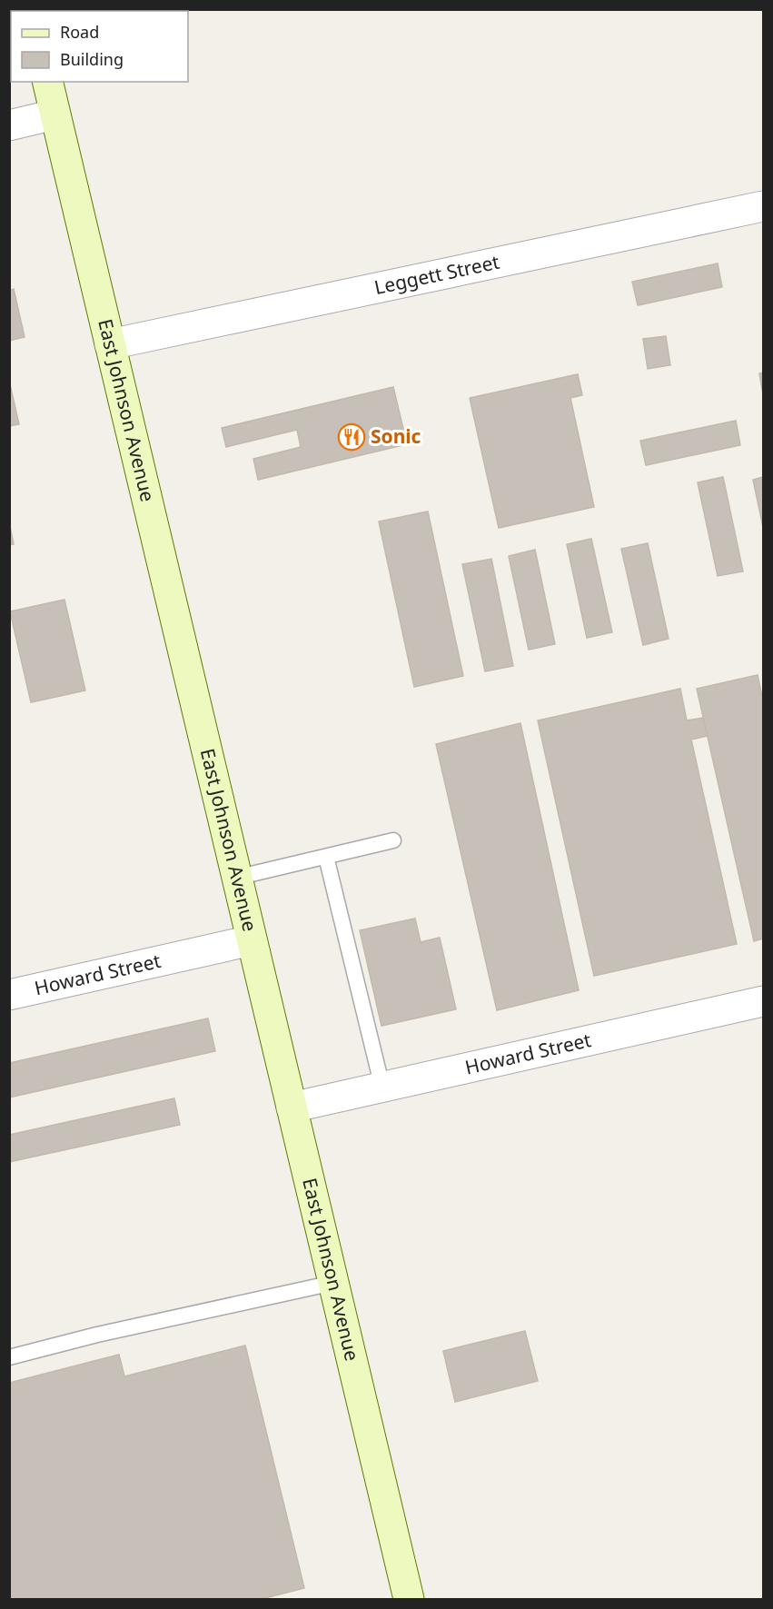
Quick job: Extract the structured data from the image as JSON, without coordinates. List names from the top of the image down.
{
  "streets": {
    "main road": ["East Johnson Avenue"],
    "street": ["Leggett Street", "Howard Street"]
  },
  "crossings": [
    ["Leggett Street", "East Johnson Avenue"],
    ["East Johnson Avenue", "Howard Street"]
  ],
  "places": {
    "restaurant": ["Sonic"]
  },
  "legend": ["Road", "Building"]
}
